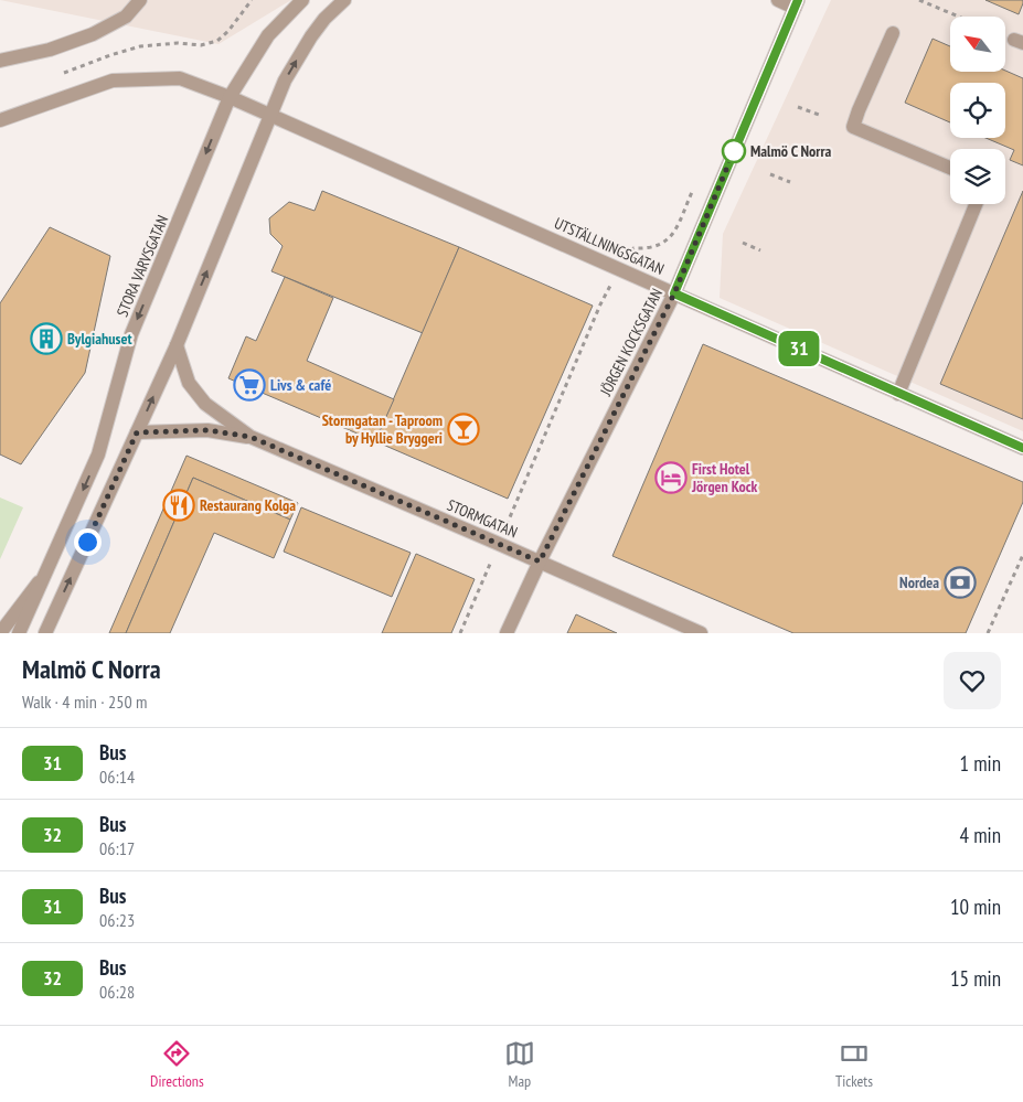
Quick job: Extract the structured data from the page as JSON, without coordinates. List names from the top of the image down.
{
  "streets": {
    "street": [
      "UTSTÄLLNINGSGATAN",
      "STORA VARVSGATAN",
      "JÖRGEN KOCKSGATAN",
      "STORMGATAN"
    ]
  },
  "crossings": [
    ["UTSTÄLLNINGSGATAN", "STORA VARVSGATAN"],
    ["UTSTÄLLNINGSGATAN", "JÖRGEN KOCKSGATAN"],
    ["JÖRGEN KOCKSGATAN", "STORMGATAN"]
  ],
  "places": {
    "other": ["Malmö C Norra"],
    "building": ["Bylgiahuset"],
    "supermarket": ["Livs & café"],
    "bar": ["Stormgatan - Taproom by Hyllie Bryggeri"],
    "hotel": ["First Hotel Jörgen Kock"],
    "restaurant": ["Restaurang Kolga"],
    "bank": ["Nordea"]
  },
  "lines": ["bus line 31"],
  "north": "top left",
  "page": {
    "on_map": "31",
    "heading": ["Malmö C Norra", "Walk · 4 min · 250 m"],
    "list": [
      {
        "mark": "31",
        "name": "Bus",
        "note": "06:14",
        "value": "1 min"
      },
      {
        "mark": "32",
        "name": "Bus",
        "note": "06:17",
        "value": "4 min"
      },
      {
        "mark": "31",
        "name": "Bus",
        "note": "06:23",
        "value": "10 min"
      },
      {
        "mark": "32",
        "name": "Bus",
        "note": "06:28",
        "value": "15 min"
      }
    ],
    "tabs": ["Directions", "Map", "Tickets"]
  }
}
